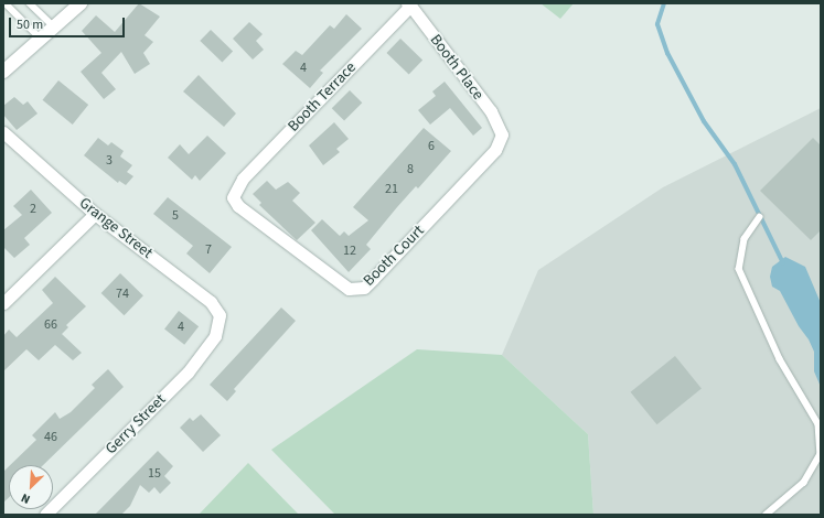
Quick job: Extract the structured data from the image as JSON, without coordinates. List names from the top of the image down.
{
  "streets": {
    "street": [
      "Booth Place",
      "Booth Terrace",
      "Grange Street",
      "Booth Court",
      "Gerry Street"
    ]
  },
  "crossings": [
    ["Booth Place", "Booth Terrace"],
    ["Booth Place", "Booth Court"],
    ["Booth Terrace", "Booth Court"],
    ["Grange Street", "Gerry Street"]
  ],
  "house_numbers": [
    "4",
    "6",
    "3",
    "8",
    "21",
    "2",
    "5",
    "7",
    "12",
    "74",
    "66",
    "4",
    "46",
    "15"
  ],
  "scale_bar": "50 m",
  "north": "bottom left"
}
